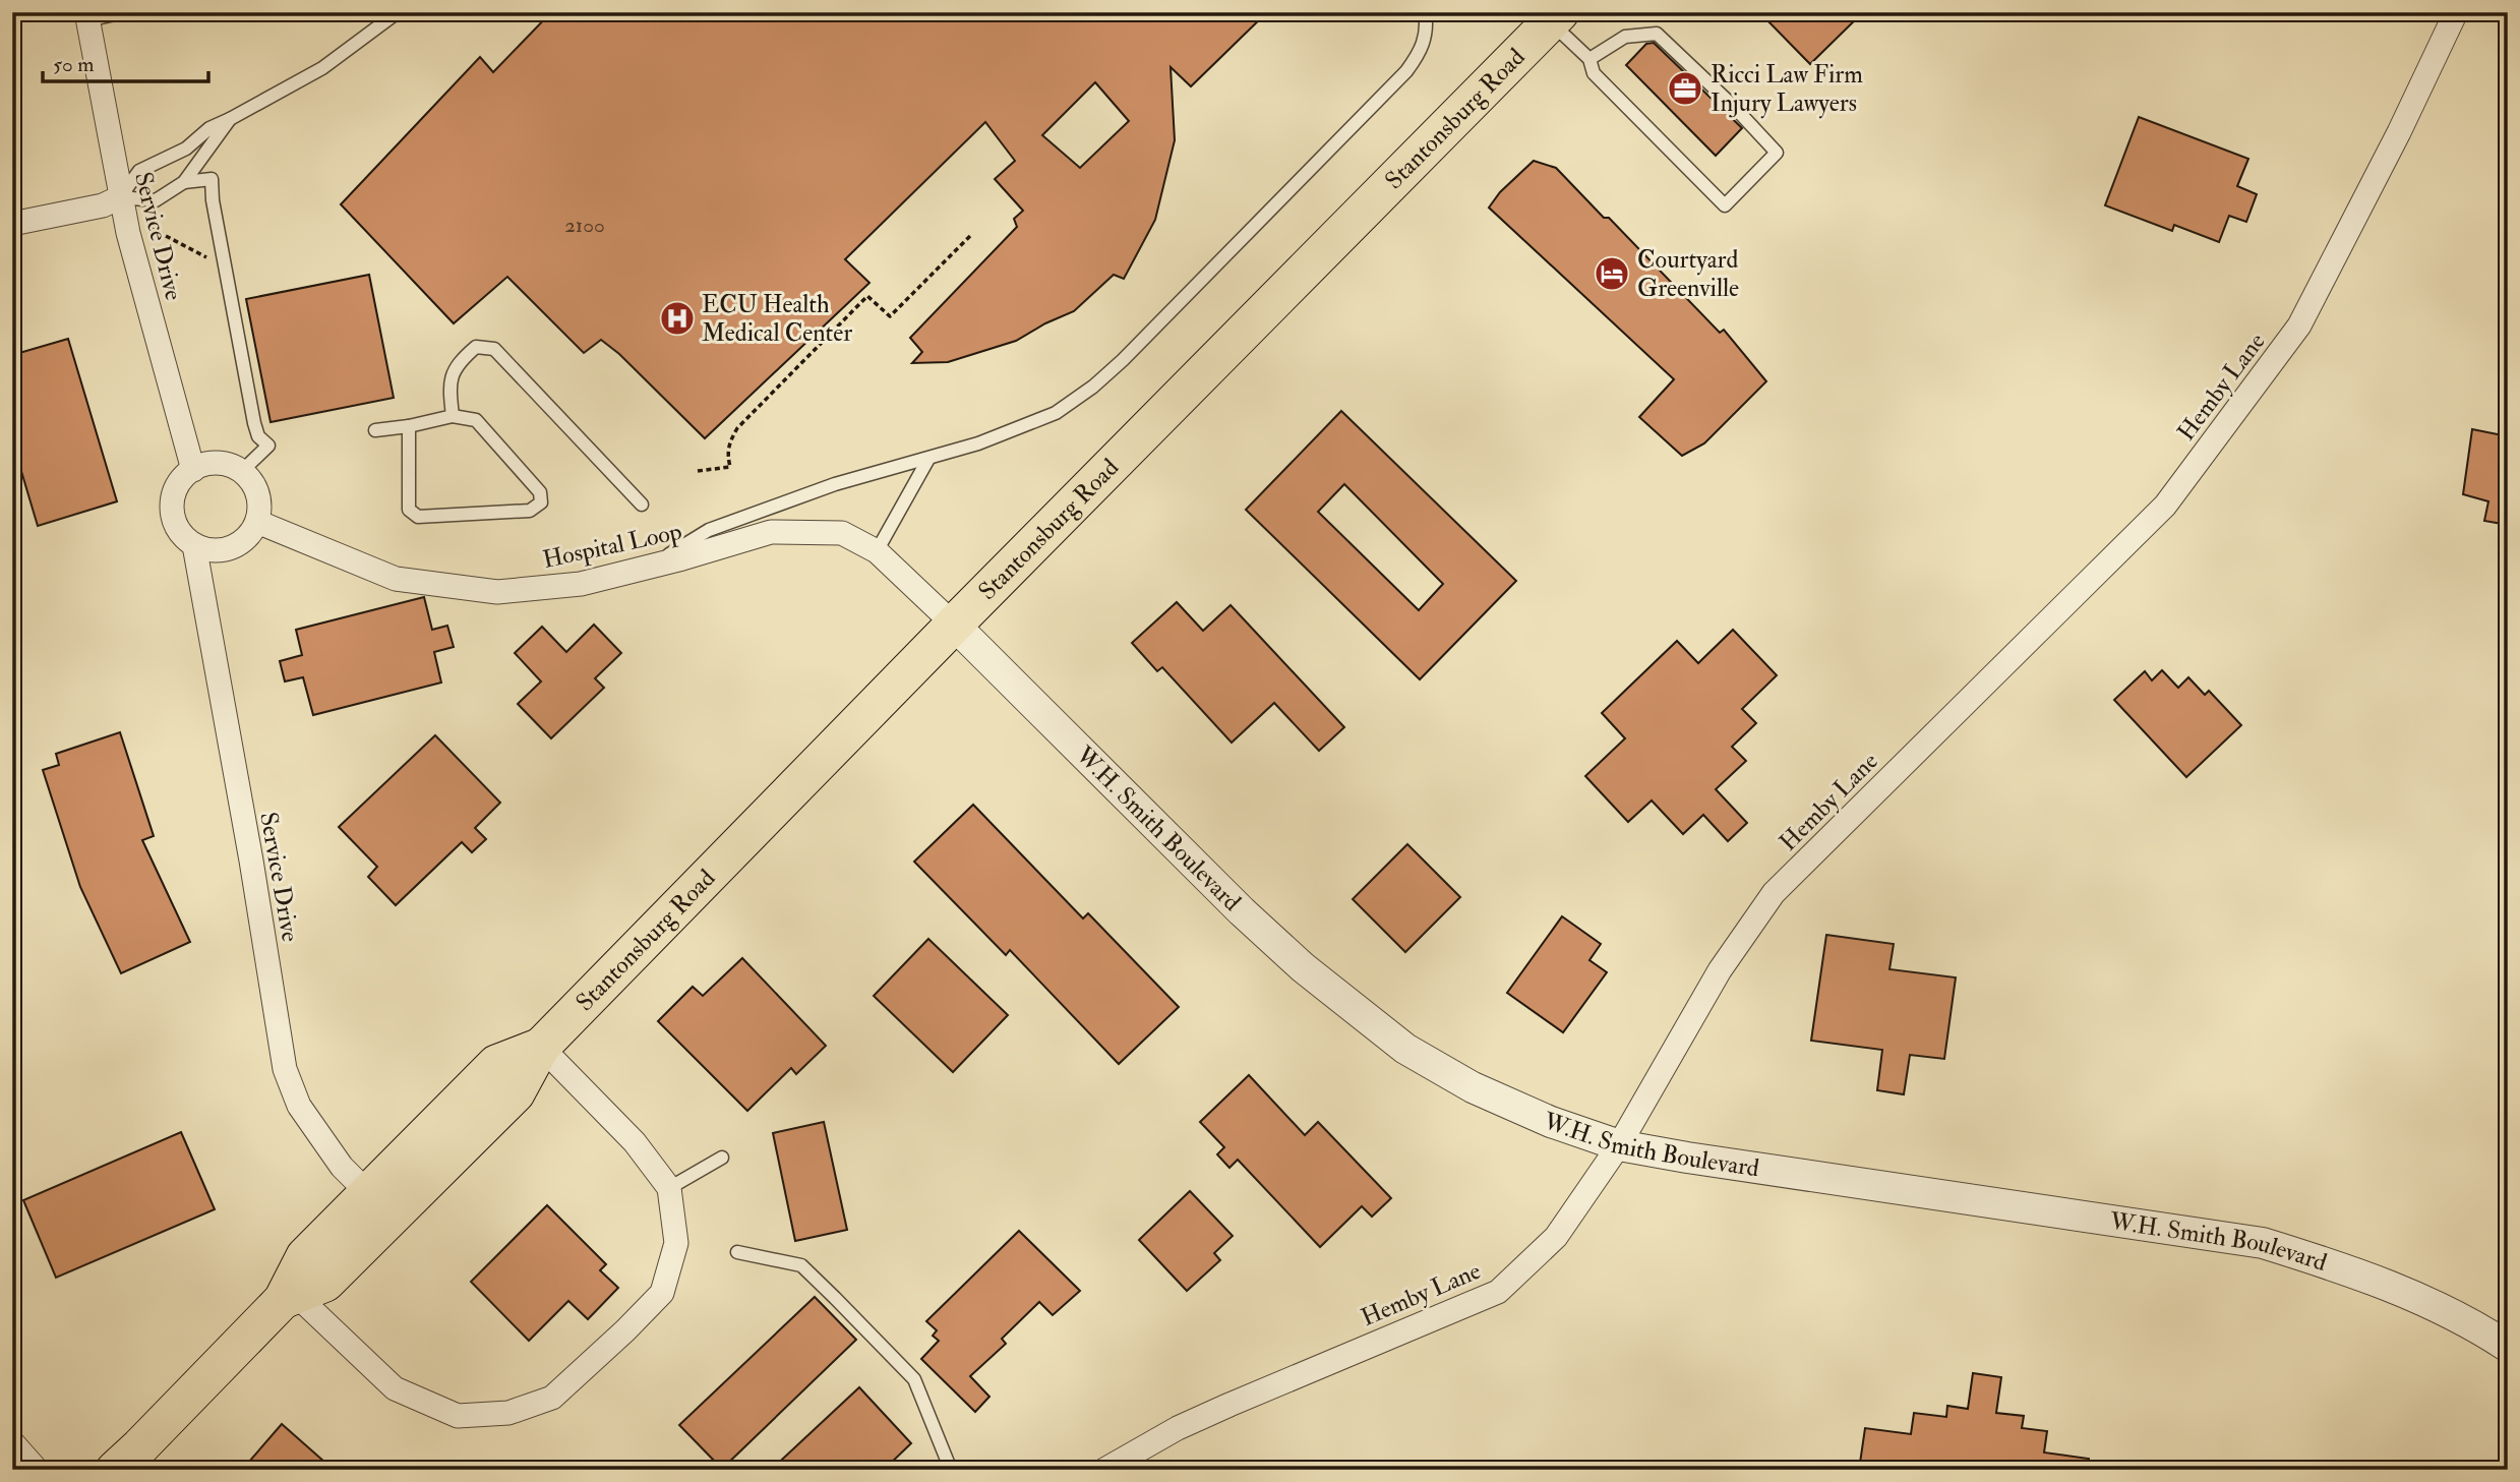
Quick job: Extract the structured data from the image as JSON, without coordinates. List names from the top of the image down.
{
  "streets": {
    "main road": ["Stantonsburg Road"],
    "street": [
      "Service Drive",
      "Hemby Lane",
      "Hospital Loop",
      "W.H. Smith Boulevard"
    ]
  },
  "crossings": [
    ["Stantonsburg Road", "Service Drive"],
    ["Stantonsburg Road", "Hospital Loop"],
    ["Stantonsburg Road", "W.H. Smith Boulevard"],
    ["Service Drive", "Hospital Loop"],
    ["Hemby Lane", "W.H. Smith Boulevard"],
    ["Hospital Loop", "W.H. Smith Boulevard"]
  ],
  "places": {
    "office": ["Ricci Law Firm Injury Lawyers"],
    "hotel": ["Courtyard Greenville"],
    "hospital": ["ECU Health Medical Center"]
  },
  "house_numbers": ["2100"],
  "scale_bar": "50 m"
}
